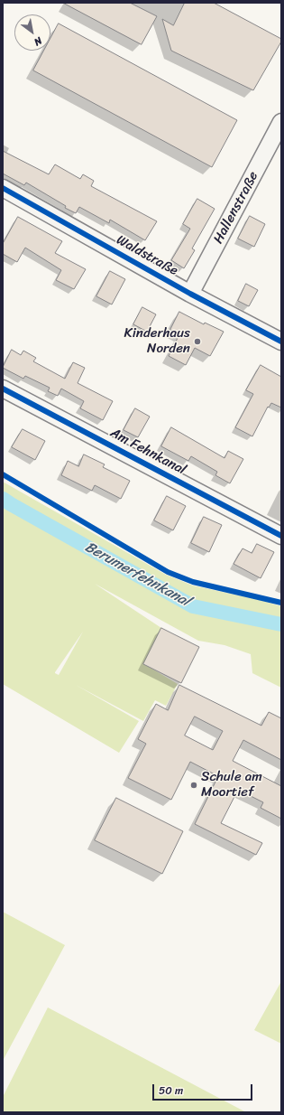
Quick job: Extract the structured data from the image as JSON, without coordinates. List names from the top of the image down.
{
  "streets": {
    "street": ["Hallenstraße", "Waldstraße", "Am Fehnkanal"]
  },
  "crossings": [
    ["Hallenstraße", "Waldstraße"]
  ],
  "water": ["Berumerfehnkanal"],
  "places": ["Kinderhaus Norden", "Schule am Moortief"],
  "scale_bar": "50 m",
  "north": "bottom right"
}
